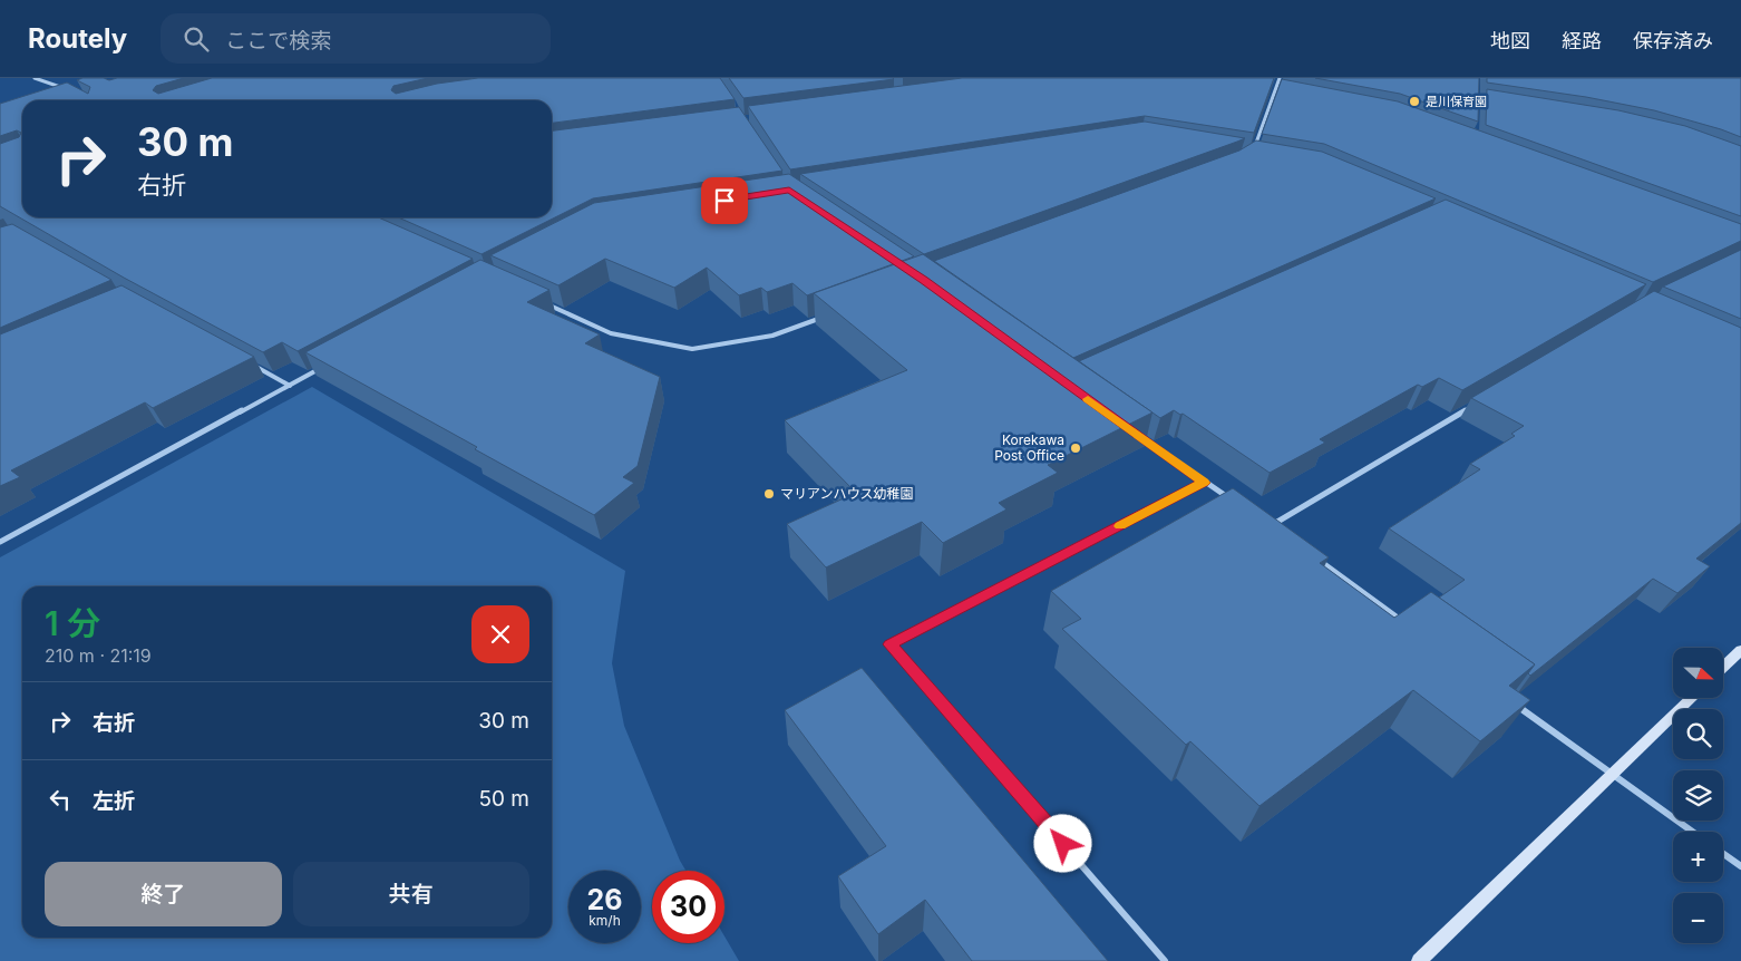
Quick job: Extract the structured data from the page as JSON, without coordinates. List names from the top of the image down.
{
  "places": ["是川保育園", "Korekawa Post Office", "マリアンハウス幼稚園"],
  "north": "right",
  "page": {
    "header": "Routely",
    "search": "ここで検索",
    "nav": ["地図", "経路", "保存済み"],
    "turn": ["30 m", "右折"],
    "heading": ["1 分", "210 m · 21:19"],
    "map_buttons": ["+", "−"],
    "list": [
      {
        "name": "右折",
        "value": "30 m"
      },
      {
        "name": "左折",
        "value": "50 m"
      }
    ],
    "buttons": ["終了", "共有"],
    "speed": "26 km/h",
    "limit": "30"
  }
}
